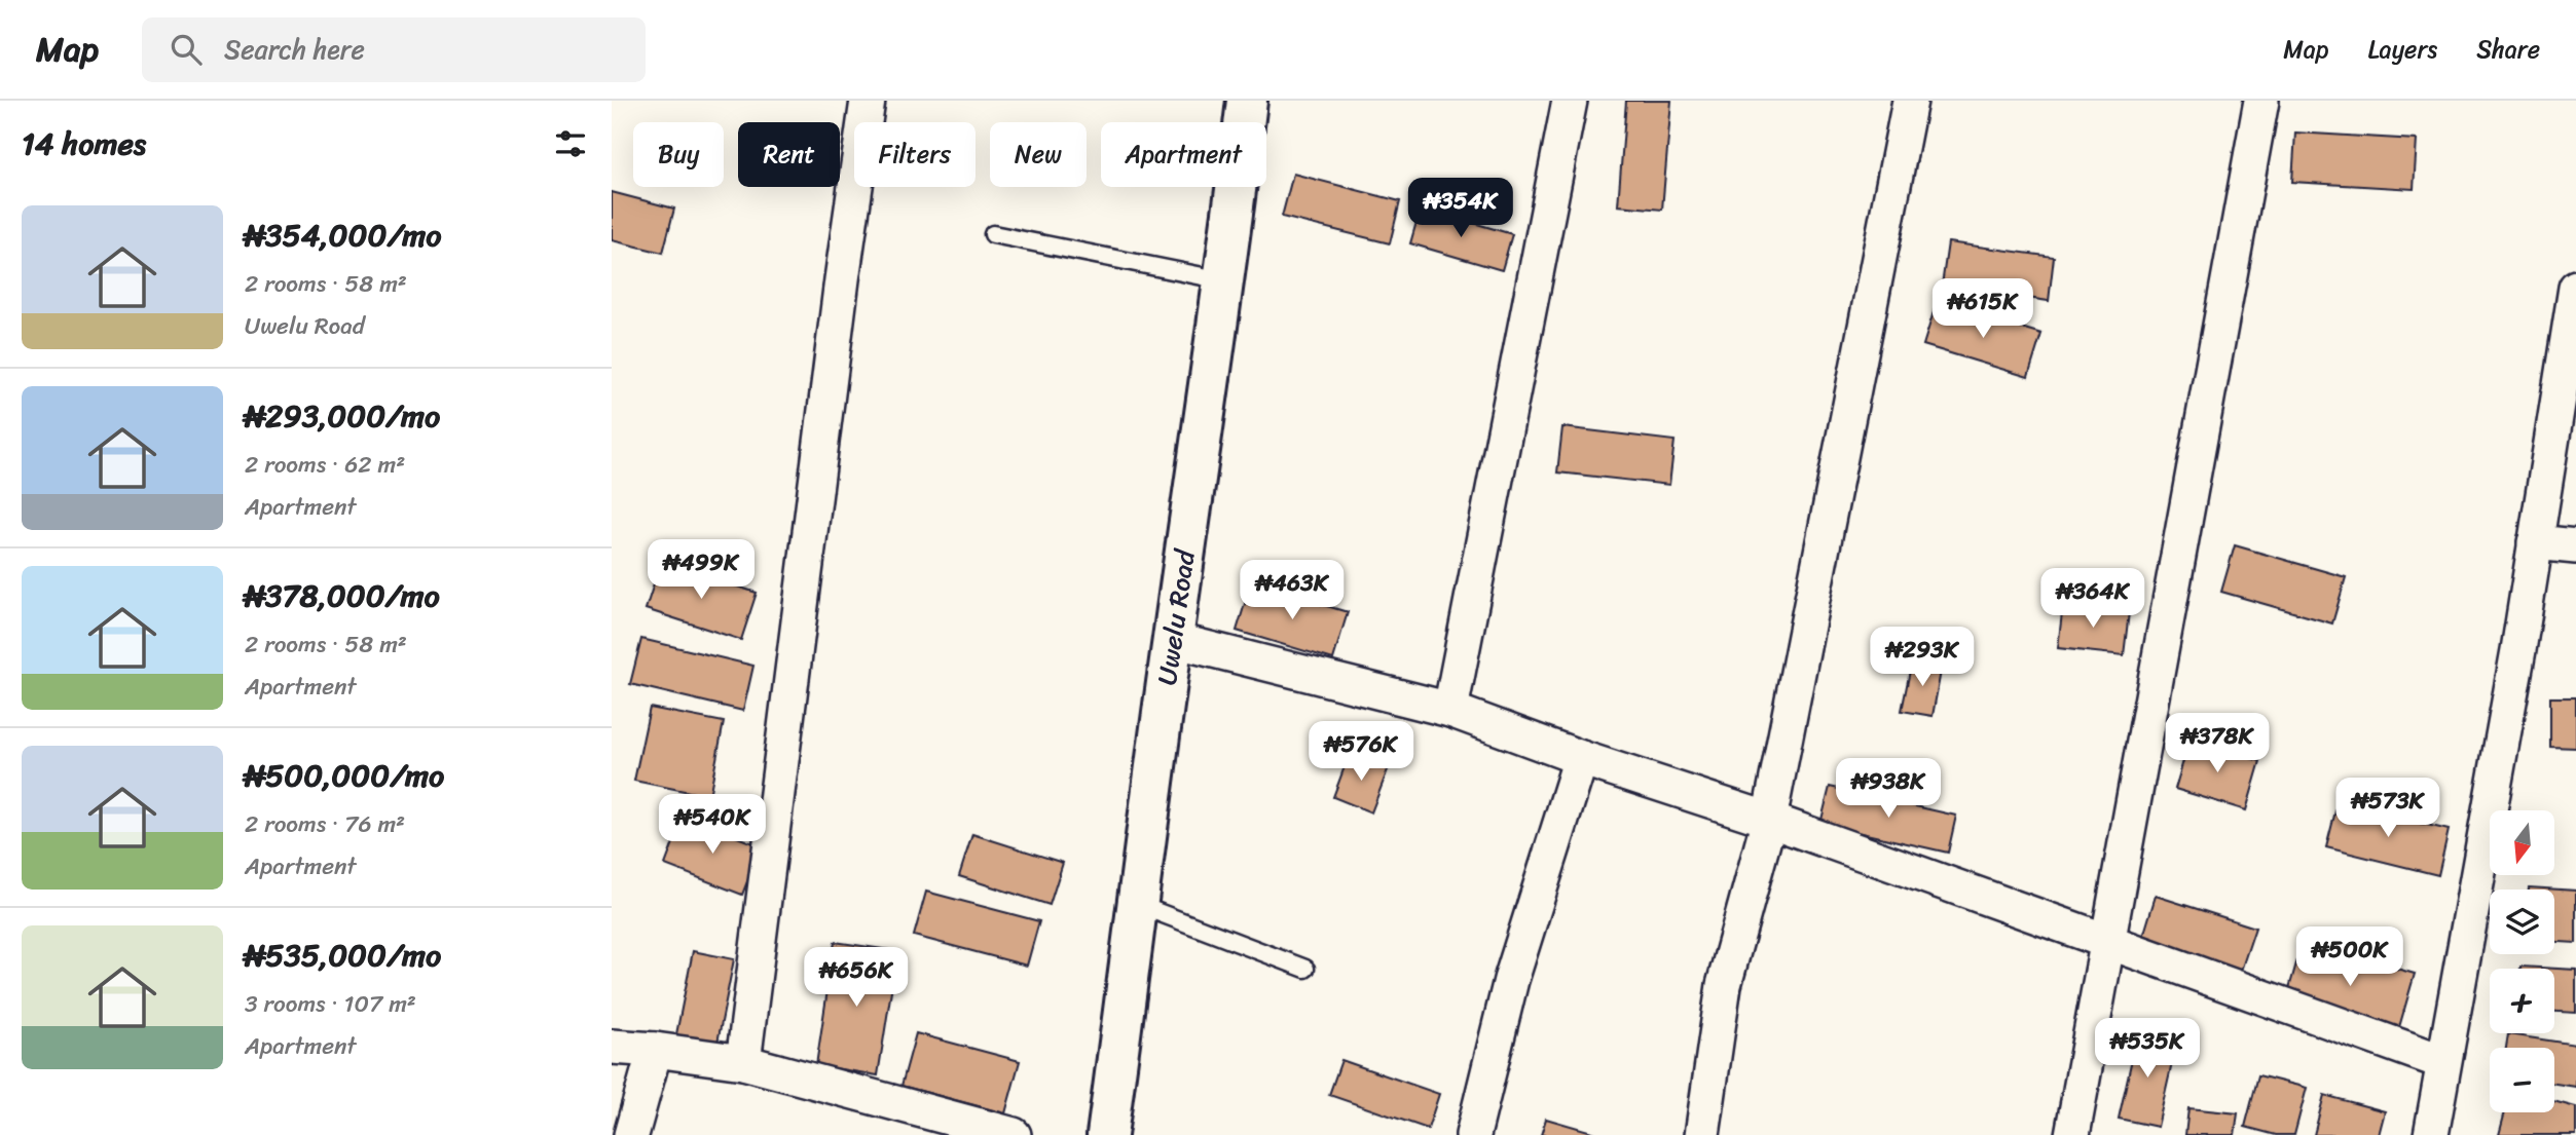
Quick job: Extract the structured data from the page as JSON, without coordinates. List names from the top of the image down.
{
  "streets": {
    "street": ["Uwelu Road"]
  },
  "north": "bottom",
  "page": {
    "header": "Map",
    "search": "Search here",
    "nav": ["Map", "Layers", "Share"],
    "heading": "14 homes",
    "chip": [
      "Buy",
      "Rent",
      "Filters",
      "New",
      "Apartment"
    ],
    "price": [
      "₦354K",
      "₦615K",
      "₦499K",
      "₦463K",
      "₦364K",
      "₦293K",
      "₦378K",
      "₦576K",
      "₦938K",
      "₦573K",
      "₦540K",
      "₦500K",
      "₦656K",
      "₦535K"
    ],
    "list": [
      {
        "name": "₦354,000/mo",
        "note": "2 rooms · 58 m² · Uwelu Road"
      },
      {
        "name": "₦293,000/mo",
        "note": "2 rooms · 62 m² · Apartment"
      },
      {
        "name": "₦378,000/mo",
        "note": "2 rooms · 58 m² · Apartment"
      },
      {
        "name": "₦500,000/mo",
        "note": "2 rooms · 76 m² · Apartment"
      },
      {
        "name": "₦535,000/mo",
        "note": "3 rooms · 107 m² · Apartment"
      }
    ],
    "map_buttons": ["+", "−"]
  }
}
